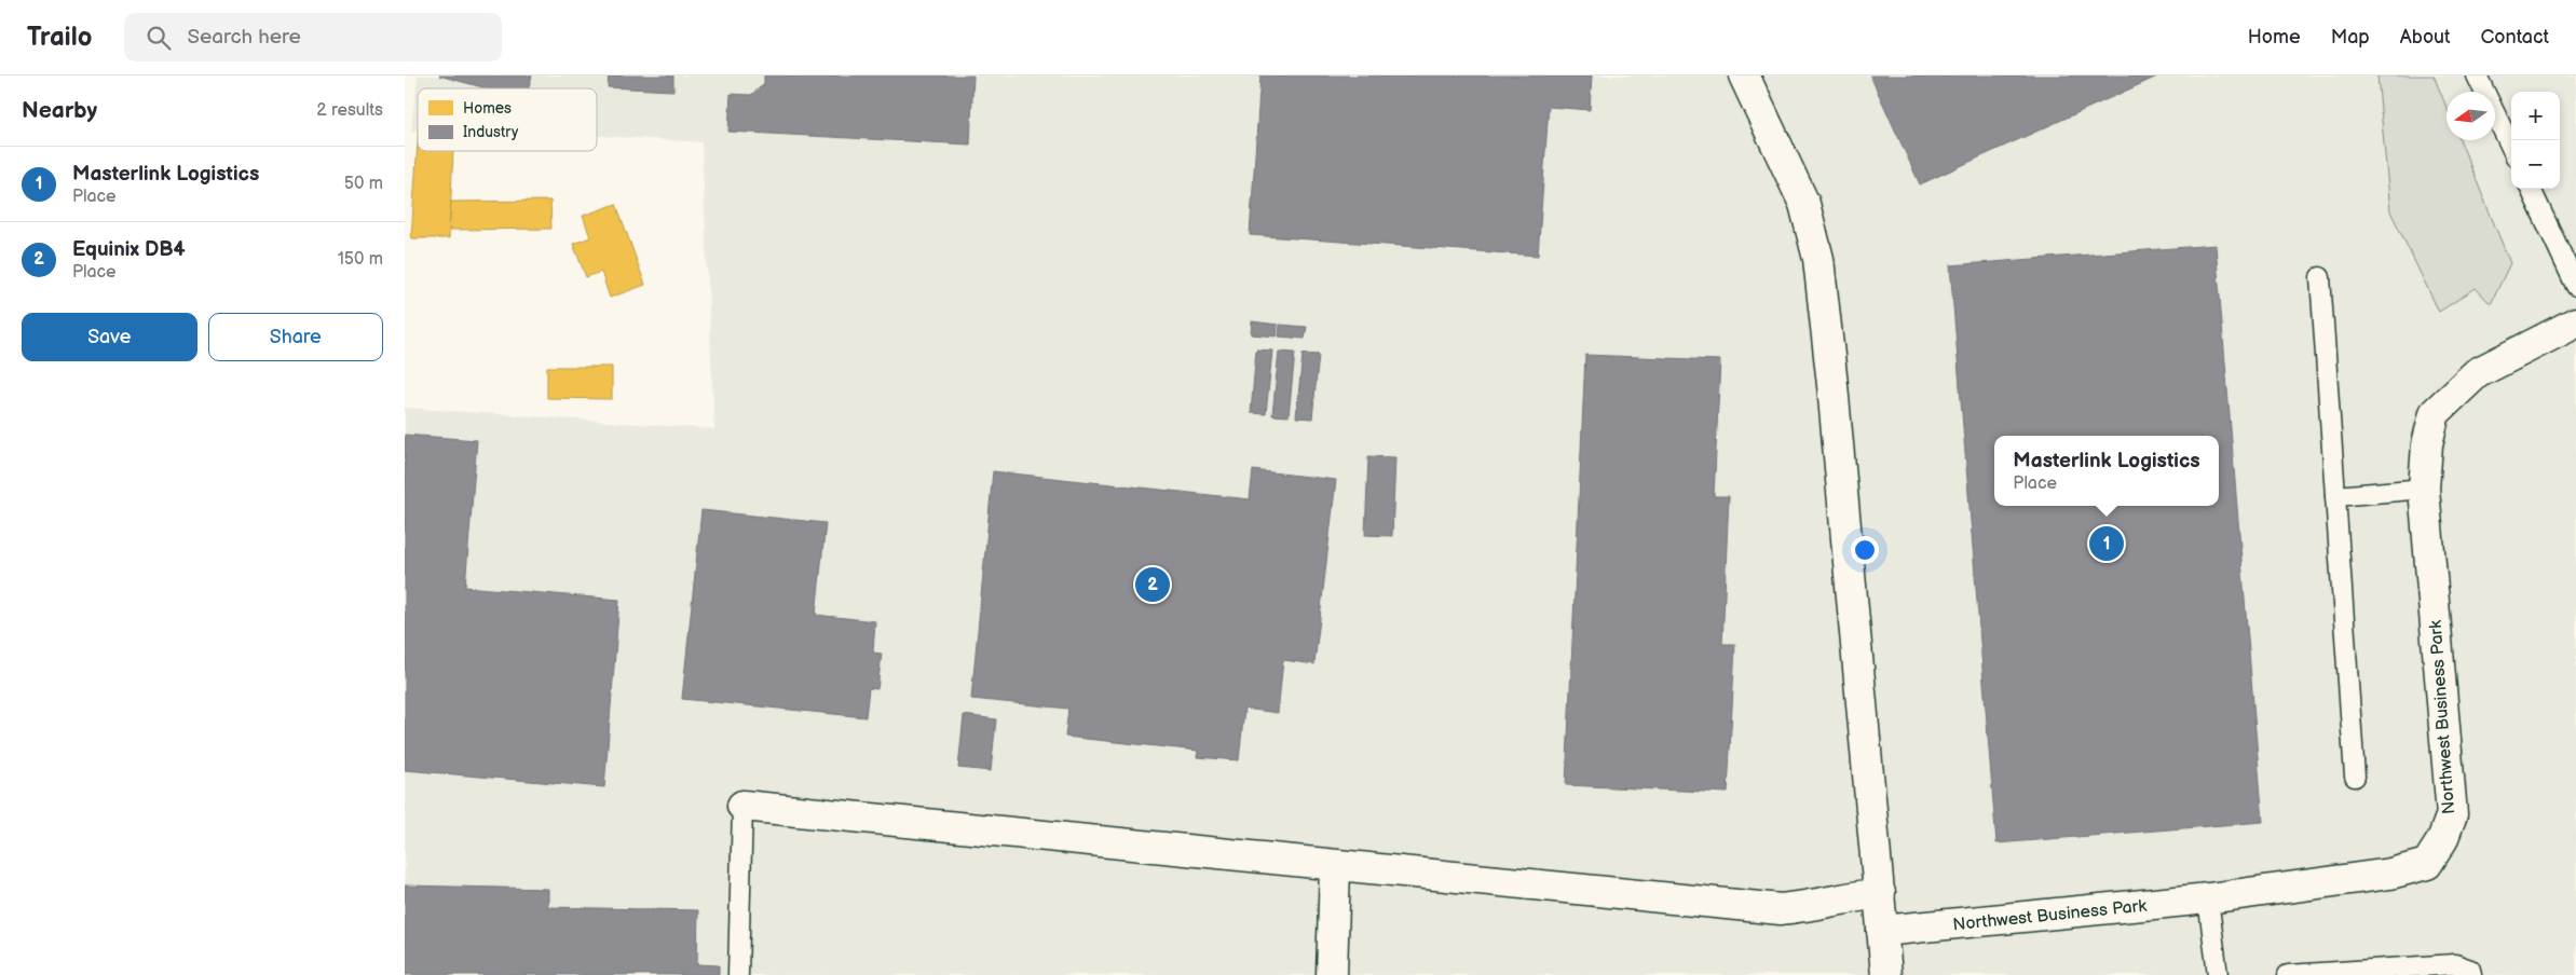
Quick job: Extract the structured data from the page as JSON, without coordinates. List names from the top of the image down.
{
  "streets": {
    "street": ["Northwest Business Park"]
  },
  "legend": ["Homes", "Industry"],
  "north": "left",
  "page": {
    "header": "Trailo",
    "search": "Search here",
    "nav": [
      "Home",
      "Map",
      "About",
      "Contact"
    ],
    "heading": ["Nearby", "2 results"],
    "map_buttons": ["+", "−"],
    "list": [
      {
        "mark": "1",
        "name": "Masterlink Logistics",
        "note": "Place",
        "value": "50 m"
      },
      {
        "mark": "2",
        "name": "Equinix DB4",
        "note": "Place",
        "value": "150 m"
      }
    ],
    "buttons": ["Save", "Share"],
    "popup": ["Masterlink Logistics", "Place"],
    "pins": ["1", "2"]
  }
}
